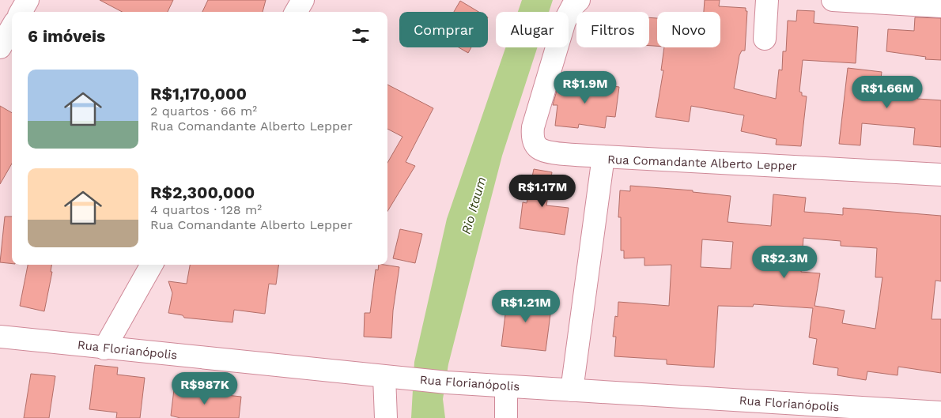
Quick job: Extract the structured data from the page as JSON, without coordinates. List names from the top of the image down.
{
  "streets": {
    "street": ["Rua Comandante Alberto Lepper", "Rua Florianópolis"]
  },
  "crossings": [
    ["Rua Comandante Alberto Lepper", "Rua Florianópolis"]
  ],
  "water": ["Rio Itaum"],
  "page": {
    "chip": [
      "Comprar",
      "Alugar",
      "Filtros",
      "Novo"
    ],
    "heading": "6 imóveis",
    "list": [
      {
        "name": "R$1,170,000",
        "note": "2 quartos · 66 m² · Rua Comandante Alberto Lepper"
      },
      {
        "name": "R$2,300,000",
        "note": "4 quartos · 128 m² · Rua Comandante Alberto Lepper"
      }
    ],
    "price": [
      "R$1.9M",
      "R$1.66M",
      "R$1.17M",
      "R$2.3M",
      "R$1.21M",
      "R$987K"
    ]
  }
}
